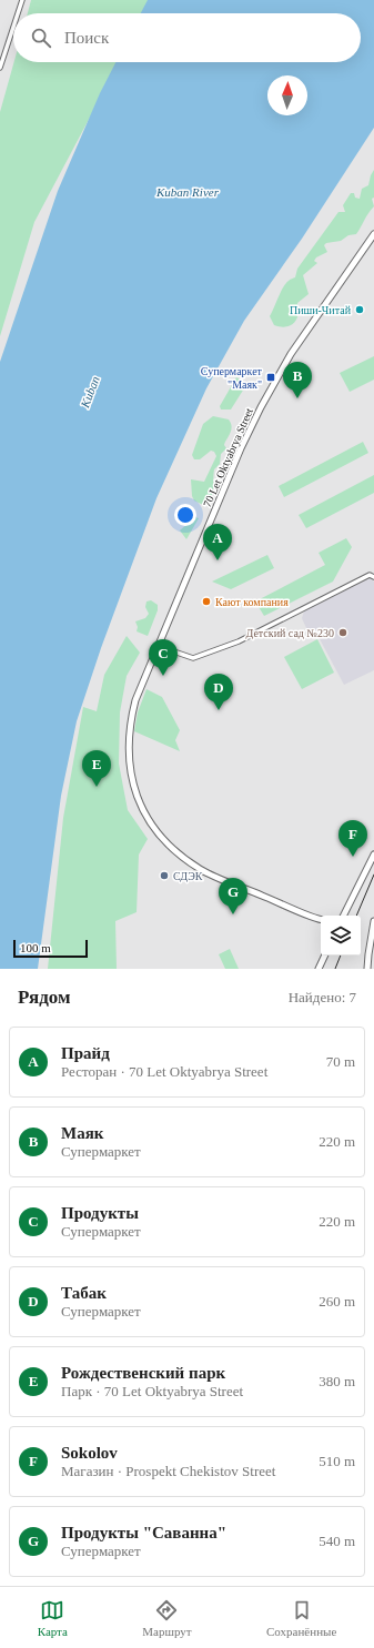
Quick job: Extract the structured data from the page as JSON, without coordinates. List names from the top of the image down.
{
  "streets": {
    "main road": ["70 Let Oktyabrya Street"]
  },
  "water": ["Kuban River", "Kuban"],
  "places": {
    "other": [
      "Пиши-Читай",
      "Кают компания",
      "Детский сад №230",
      "СДЭК"
    ],
    "transit": ["Супермаркет \"Маяк\""]
  },
  "scale_bar": "100 m",
  "north": "top",
  "page": {
    "search": "Поиск",
    "pins": [
      "B",
      "A",
      "C",
      "D",
      "E",
      "F",
      "G"
    ],
    "scale": "100 m",
    "heading": ["Рядом", "Найдено: 7"],
    "list": [
      {
        "mark": "A",
        "name": "Прайд",
        "note": "Ресторан · 70 Let Oktyabrya Street",
        "value": "70 m"
      },
      {
        "mark": "B",
        "name": "Маяк",
        "note": "Супермаркет",
        "value": "220 m"
      },
      {
        "mark": "C",
        "name": "Продукты",
        "note": "Супермаркет",
        "value": "220 m"
      },
      {
        "mark": "D",
        "name": "Табак",
        "note": "Супермаркет",
        "value": "260 m"
      },
      {
        "mark": "E",
        "name": "Рождественский парк",
        "note": "Парк · 70 Let Oktyabrya Street",
        "value": "380 m"
      },
      {
        "mark": "F",
        "name": "Sokolov",
        "note": "Магазин · Prospekt Chekistov Street",
        "value": "510 m"
      },
      {
        "mark": "G",
        "name": "Продукты \"Саванна\"",
        "note": "Супермаркет",
        "value": "540 m"
      }
    ],
    "nav": ["Карта", "Маршрут", "Сохранённые"]
  }
}
